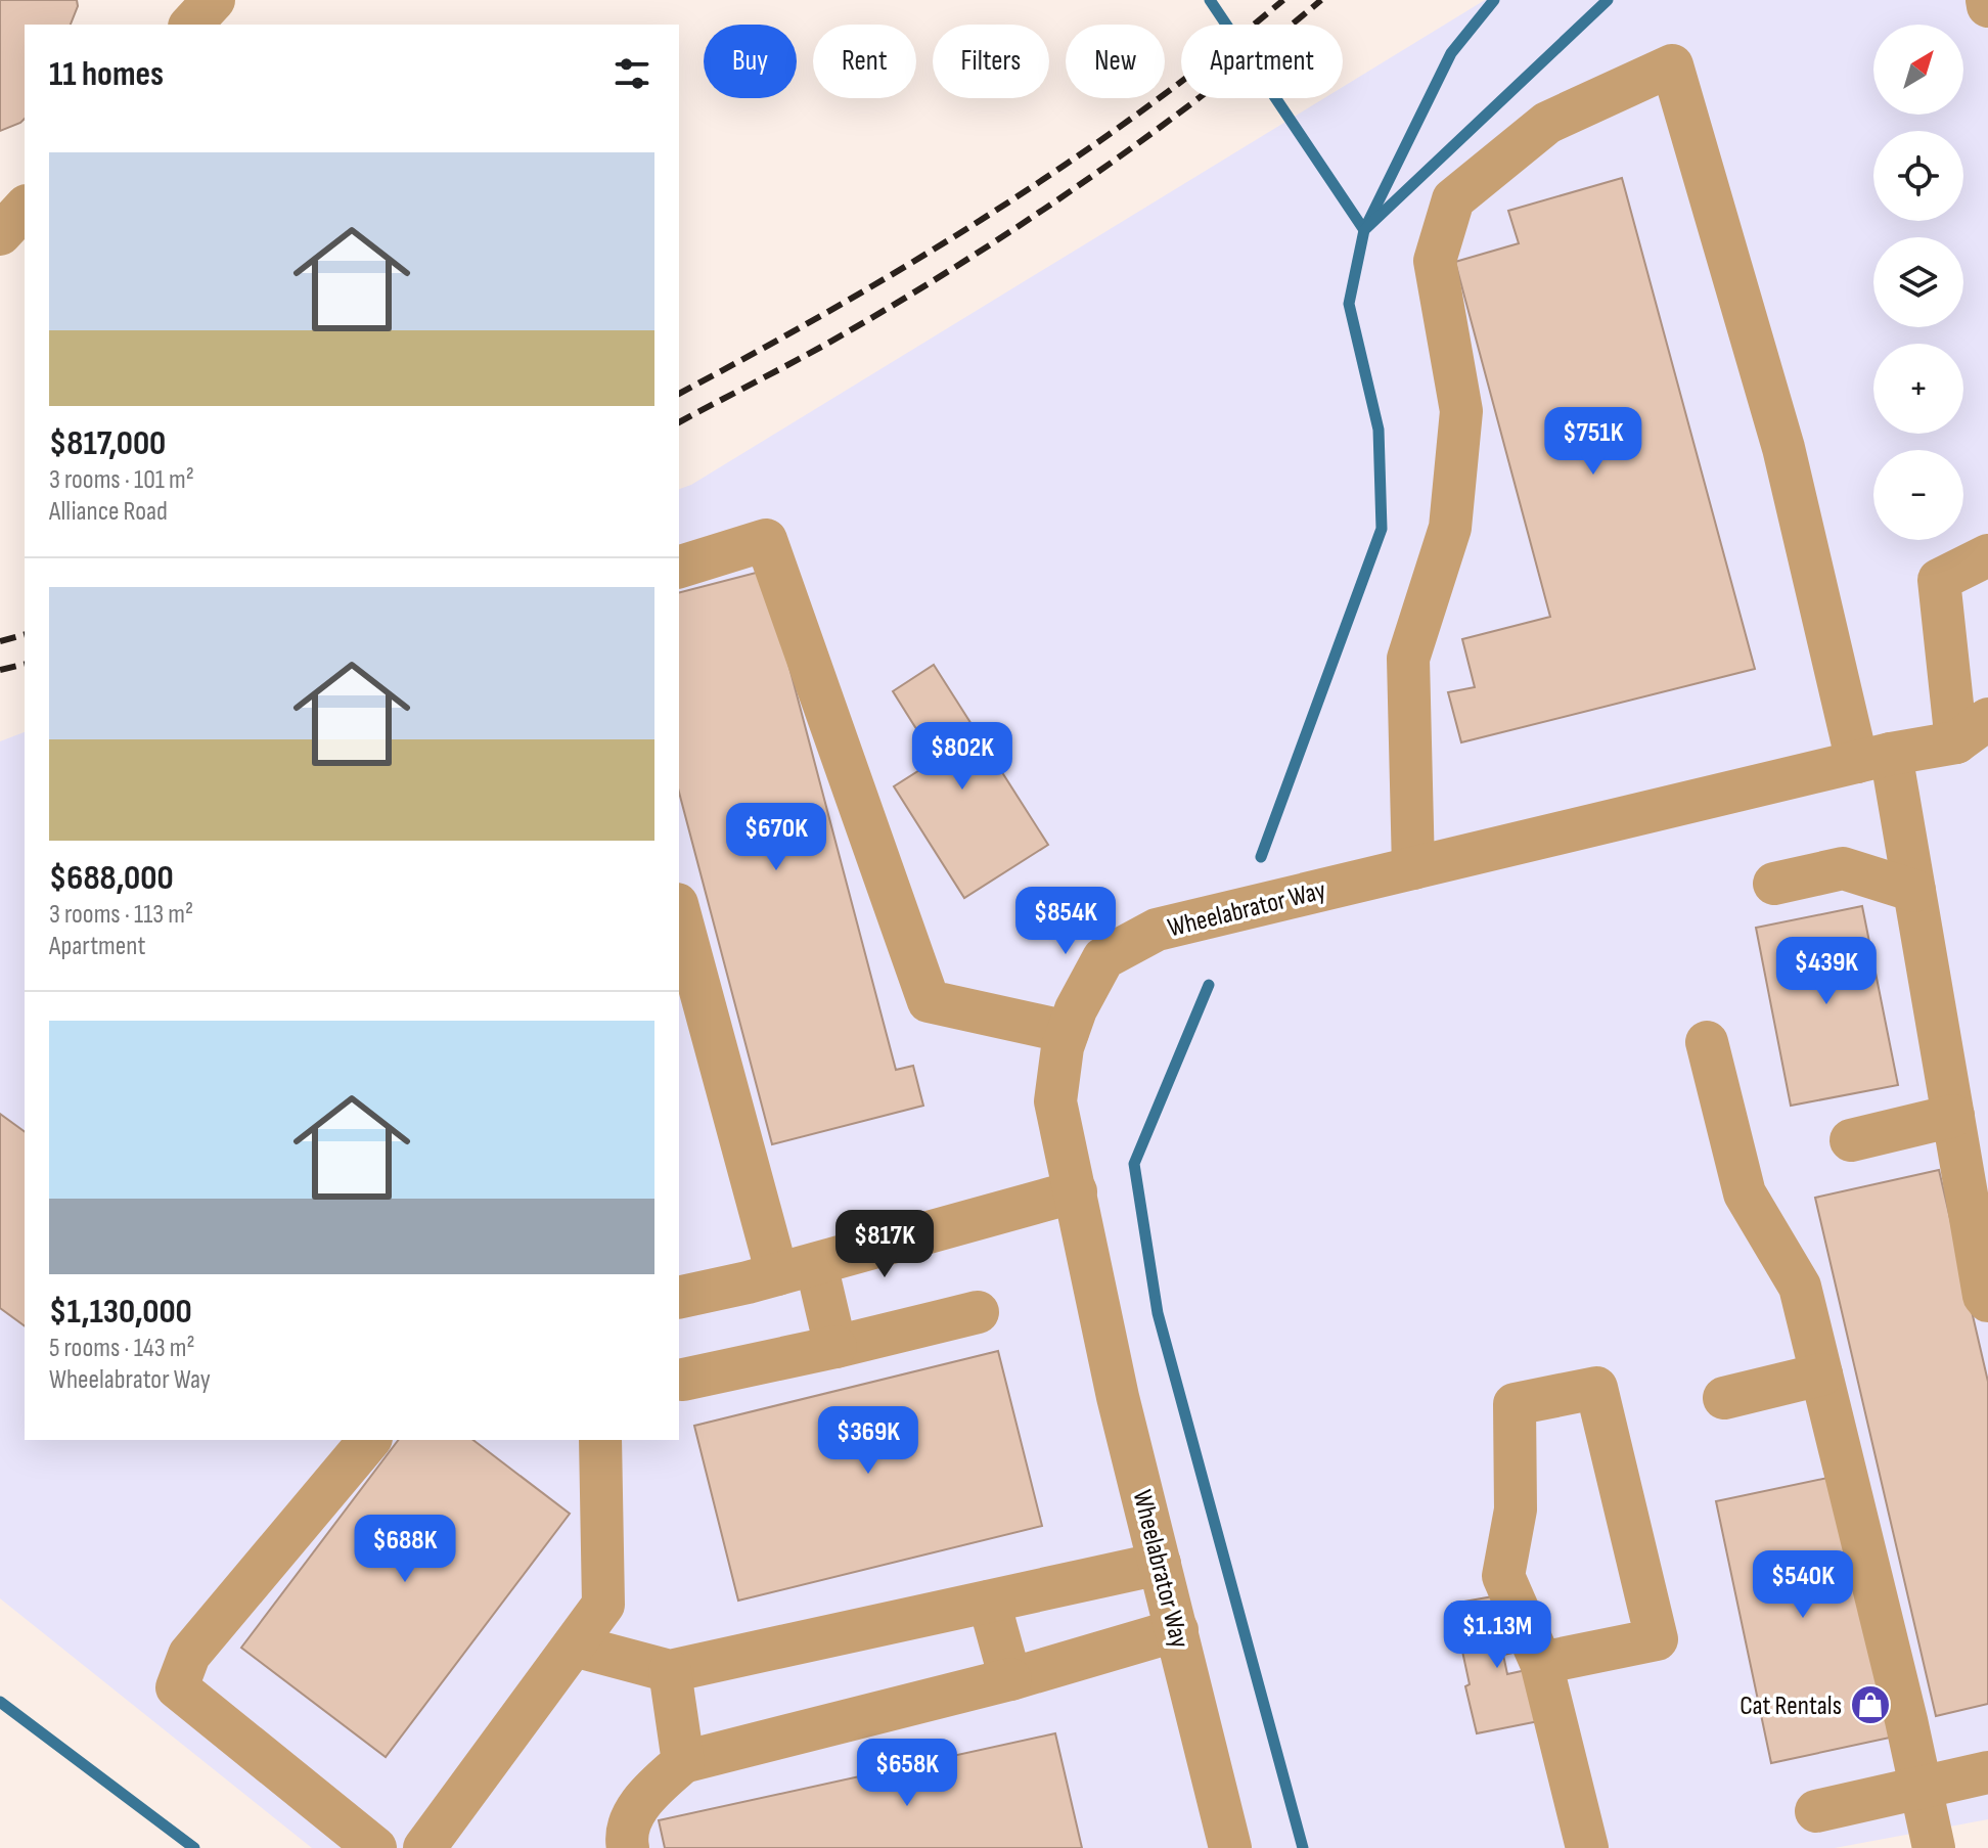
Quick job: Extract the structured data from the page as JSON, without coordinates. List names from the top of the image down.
{
  "streets": {
    "street": ["Wheelabrator Way"]
  },
  "places": {
    "shop": ["Cat Rentals"]
  },
  "north": "top right",
  "page": {
    "map_buttons": ["+", "−"],
    "chip": [
      "Buy",
      "Rent",
      "Filters",
      "New",
      "Apartment"
    ],
    "heading": "11 homes",
    "list": [
      {
        "name": "$817,000",
        "note": "3 rooms · 101 m² · Alliance Road"
      },
      {
        "name": "$688,000",
        "note": "3 rooms · 113 m² · Apartment"
      },
      {
        "name": "$1,130,000",
        "note": "5 rooms · 143 m² · Wheelabrator Way"
      }
    ],
    "price": [
      "$751K",
      "$802K",
      "$670K",
      "$854K",
      "$439K",
      "$817K",
      "$369K",
      "$688K",
      "$540K",
      "$1.13M",
      "$658K"
    ]
  }
}
